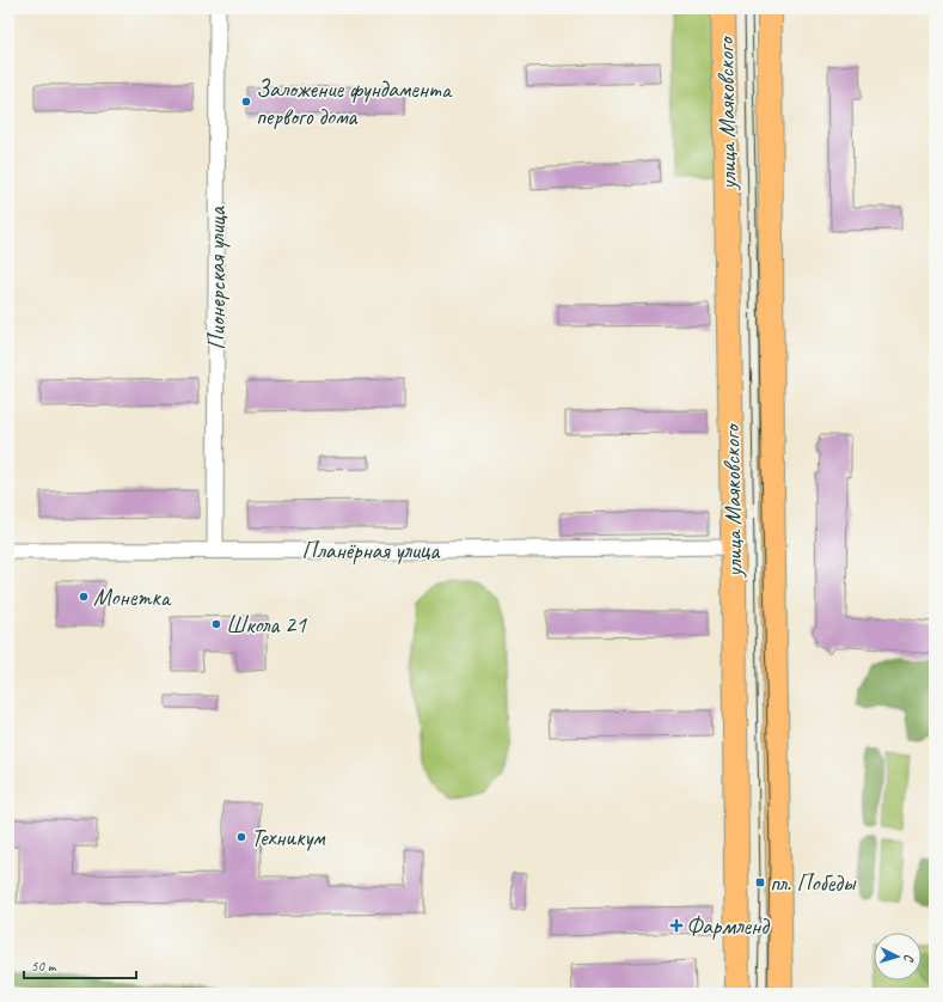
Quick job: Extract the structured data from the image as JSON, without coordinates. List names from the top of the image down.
{
  "streets": {
    "main road": ["улица Маяковского"],
    "street": ["Пионерская улица", "Планёрная улица"]
  },
  "crossings": [
    ["улица Маяковского", "Планёрная улица"],
    ["Пионерская улица", "Планёрная улица"]
  ],
  "places": {
    "other": [
      "Заложение фундамента первого дома",
      "Монетка",
      "Школа 21",
      "Техникум"
    ],
    "transit": ["пл. Победы"],
    "health": ["Фармленд"]
  },
  "scale_bar": "50 m",
  "north": "right"
}
